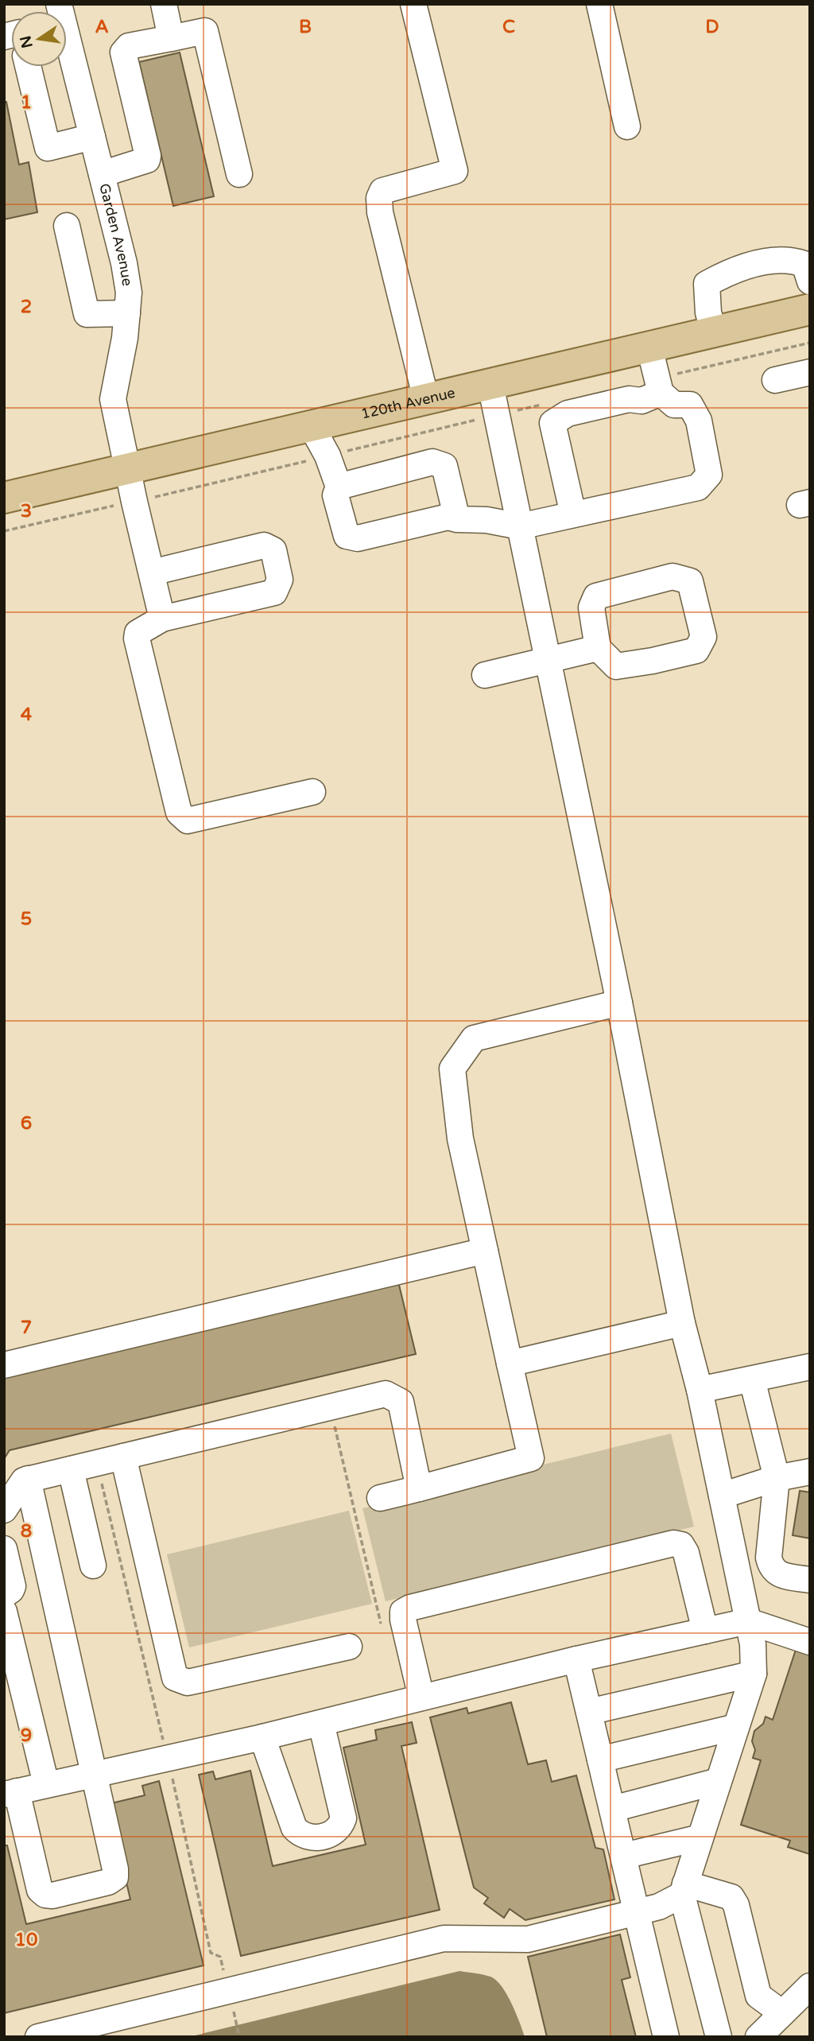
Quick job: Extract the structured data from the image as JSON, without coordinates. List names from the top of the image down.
{
  "streets": {
    "main road": ["120th Avenue"],
    "street": ["Garden Avenue"]
  },
  "crossings": [
    ["Garden Avenue", "120th Avenue"]
  ],
  "north": "left",
  "grid": {
    "columns": [
      "A",
      "B",
      "C",
      "D"
    ],
    "rows": [
      "1",
      "2",
      "3",
      "4",
      "5",
      "6",
      "7",
      "8",
      "9",
      "10"
    ]
  }
}
